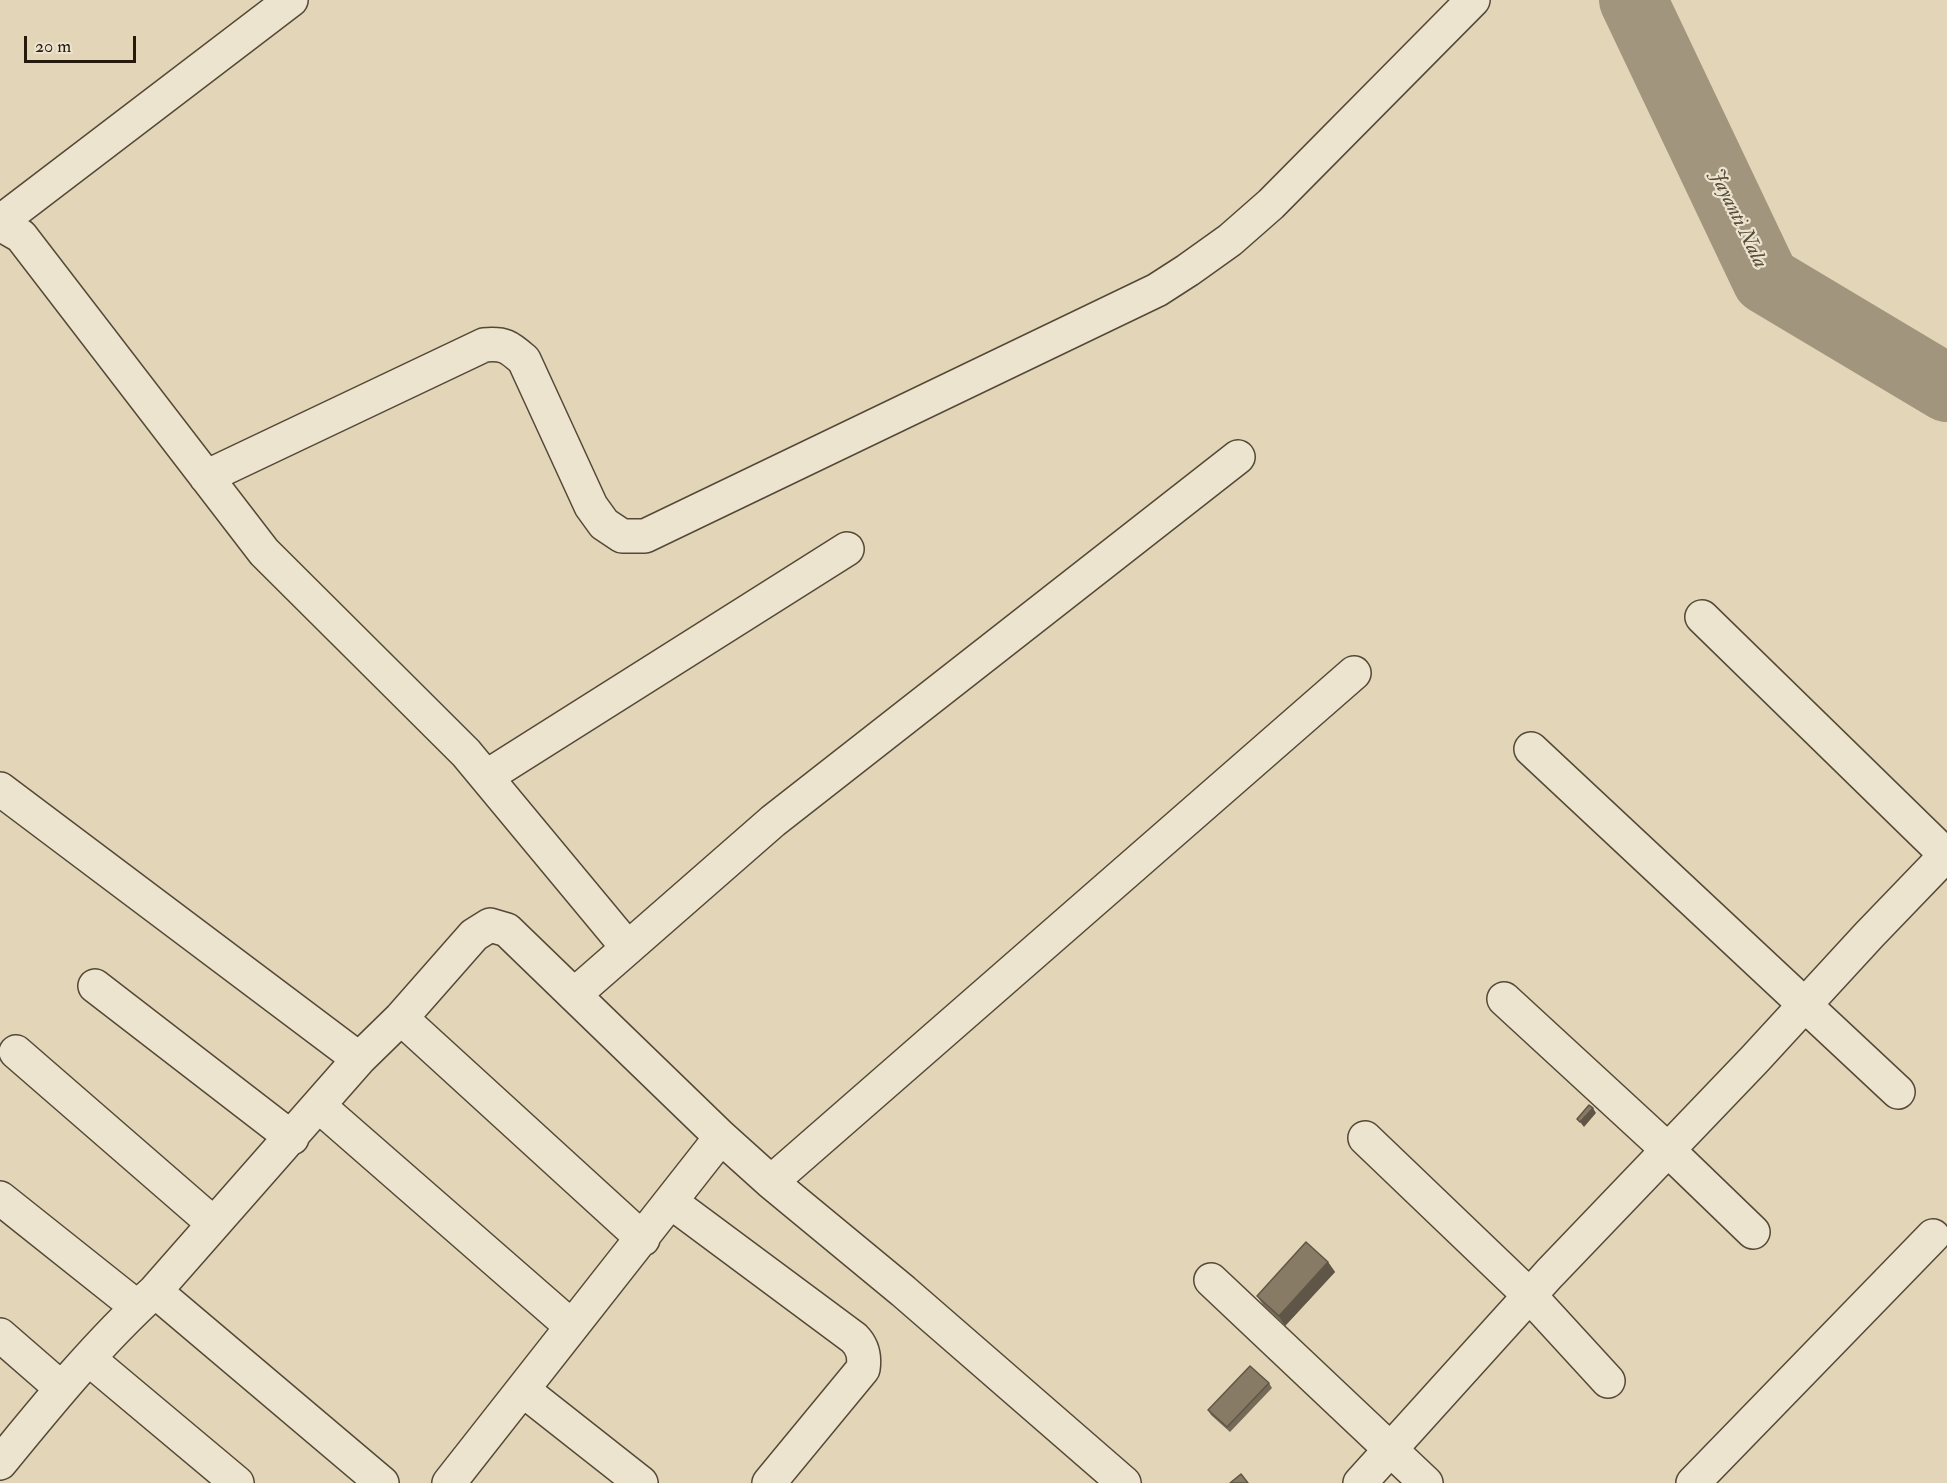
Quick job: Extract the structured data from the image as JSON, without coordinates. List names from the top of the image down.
{
  "water": ["Jayanti Nala"],
  "scale_bar": "20 m"
}
